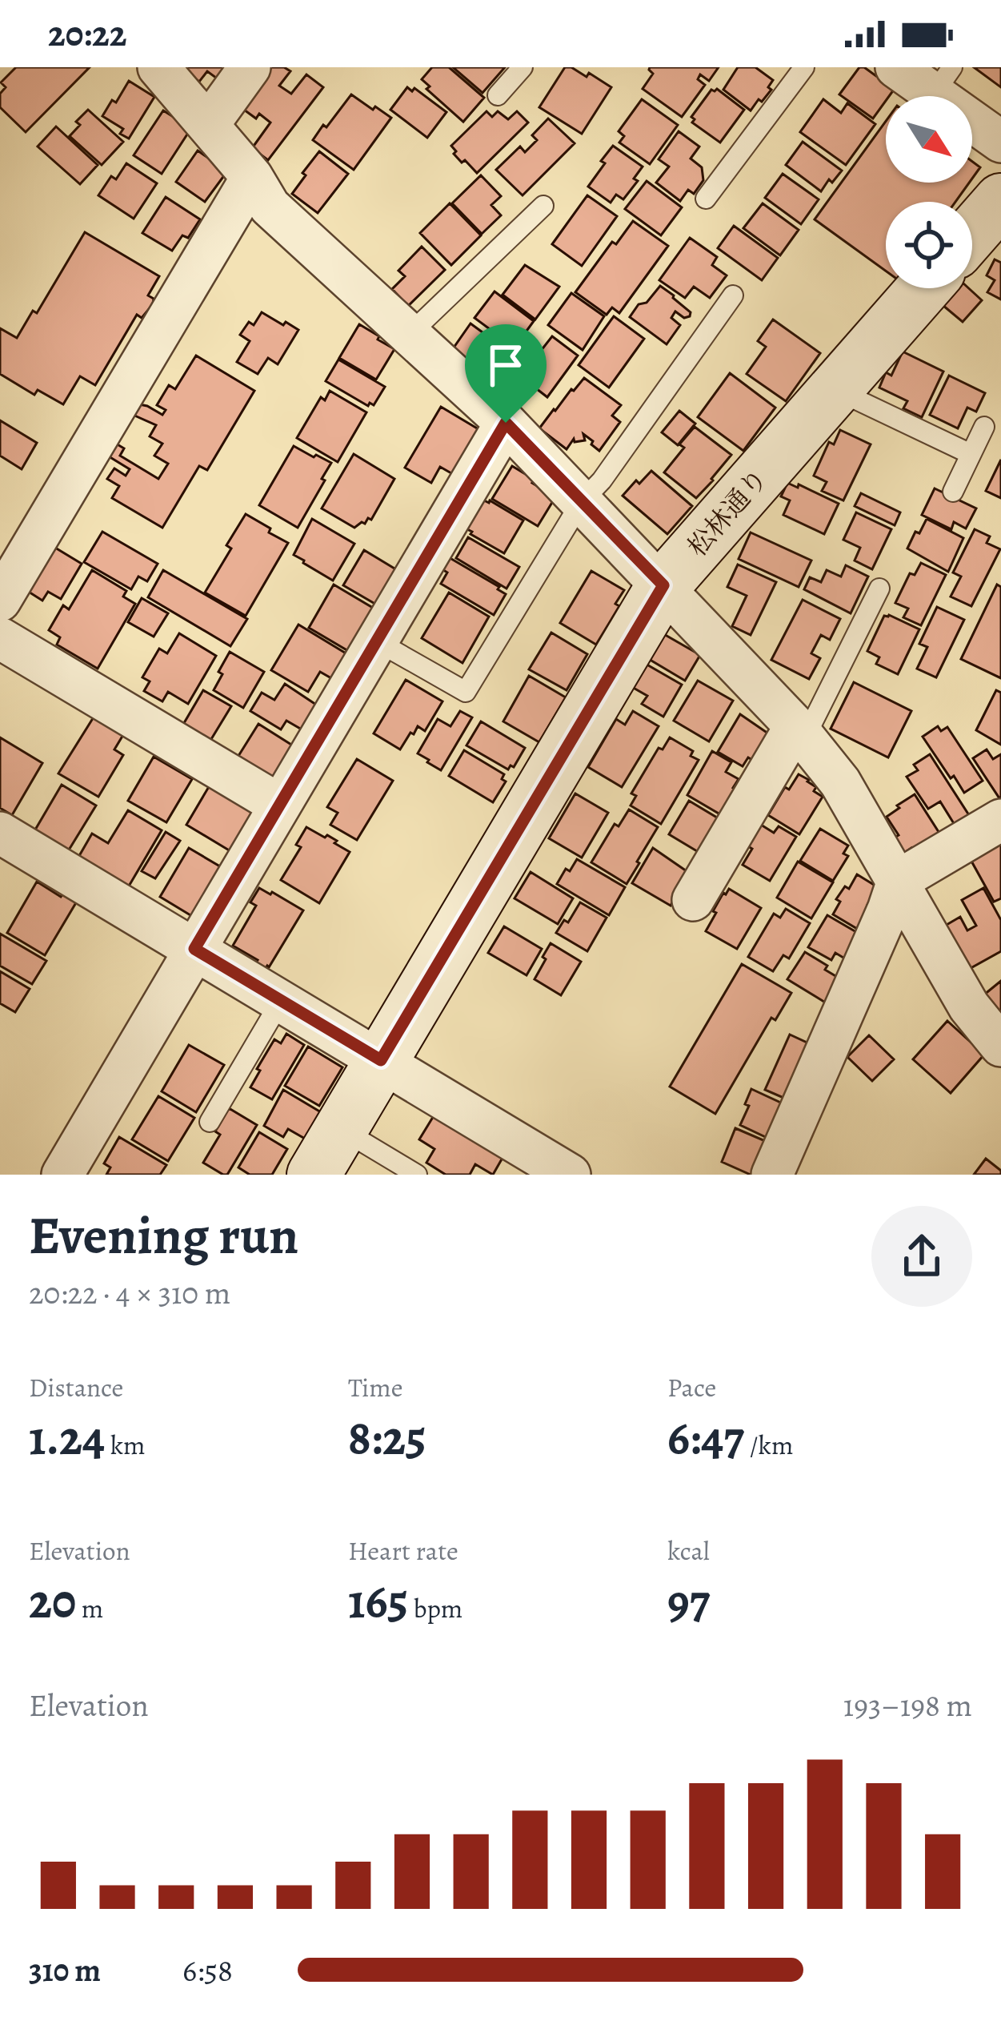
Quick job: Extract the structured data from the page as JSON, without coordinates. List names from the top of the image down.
{
  "streets": {
    "street": ["松林通り"]
  },
  "north": "bottom right",
  "page": {
    "status": "20:22",
    "heading": ["Evening run", "20:22 · 4 × 310 m"],
    "stats": [
      ["Distance", "1.24 km"],
      ["Time", "8:25"],
      ["Pace", "6:47 /km"],
      ["Elevation", "20 m"],
      ["Heart rate", "165 bpm"],
      ["kcal", "97"]
    ],
    "chart": ["Elevation", "193–198 m"],
    "list": [
      {
        "name": "310 m",
        "note": "6:58"
      }
    ]
  }
}
